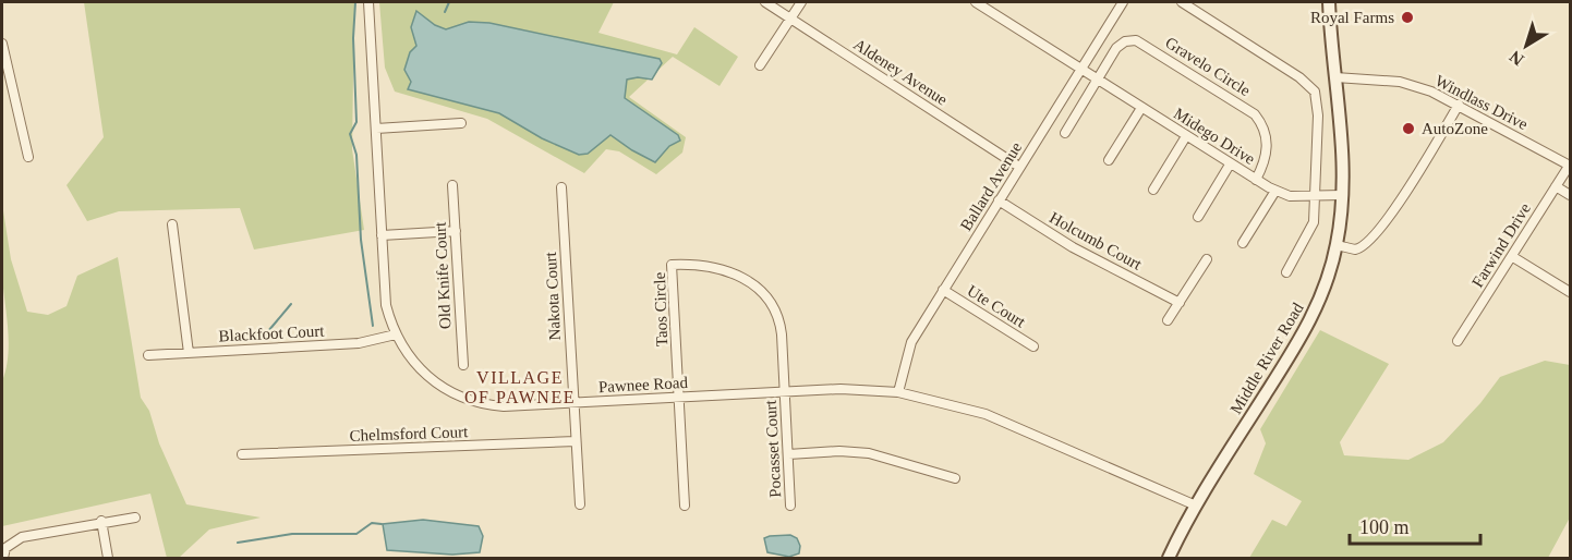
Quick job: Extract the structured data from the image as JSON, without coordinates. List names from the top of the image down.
{
  "streets": {
    "street": [
      "Gravelo Circle",
      "Aldeney Avenue",
      "Windlass Drive",
      "Midego Drive",
      "Ballard Avenue",
      "Holcumb Court",
      "Farwind Drive",
      "Old Knife Court",
      "Nakota Court",
      "Ute Court",
      "Taos Circle",
      "Blackfoot Court",
      "Middle River Road",
      "Pawnee Road",
      "Chelmsford Court",
      "Pocasset Court"
    ]
  },
  "crossings": [
    ["Gravelo Circle", "Midego Drive"],
    ["Aldeney Avenue", "Ballard Avenue"],
    ["Windlass Drive", "Farwind Drive"],
    ["Windlass Drive", "Middle River Road"],
    ["Midego Drive", "Ballard Avenue"],
    ["Midego Drive", "Middle River Road"],
    ["Ballard Avenue", "Holcumb Court"],
    ["Ballard Avenue", "Ute Court"],
    ["Ballard Avenue", "Pawnee Road"],
    ["Nakota Court", "Pawnee Road"],
    ["Nakota Court", "Chelmsford Court"],
    ["Taos Circle", "Pawnee Road"],
    ["Taos Circle", "Pocasset Court"],
    ["Blackfoot Court", "Pawnee Road"],
    ["Middle River Road", "Pawnee Road"],
    ["Pawnee Road", "Pocasset Court"]
  ],
  "districts": ["VILLAGE OF PAWNEE"],
  "places": ["Royal Farms", "AutoZone"],
  "scale_bar": "100 m",
  "north": "bottom left"
}
